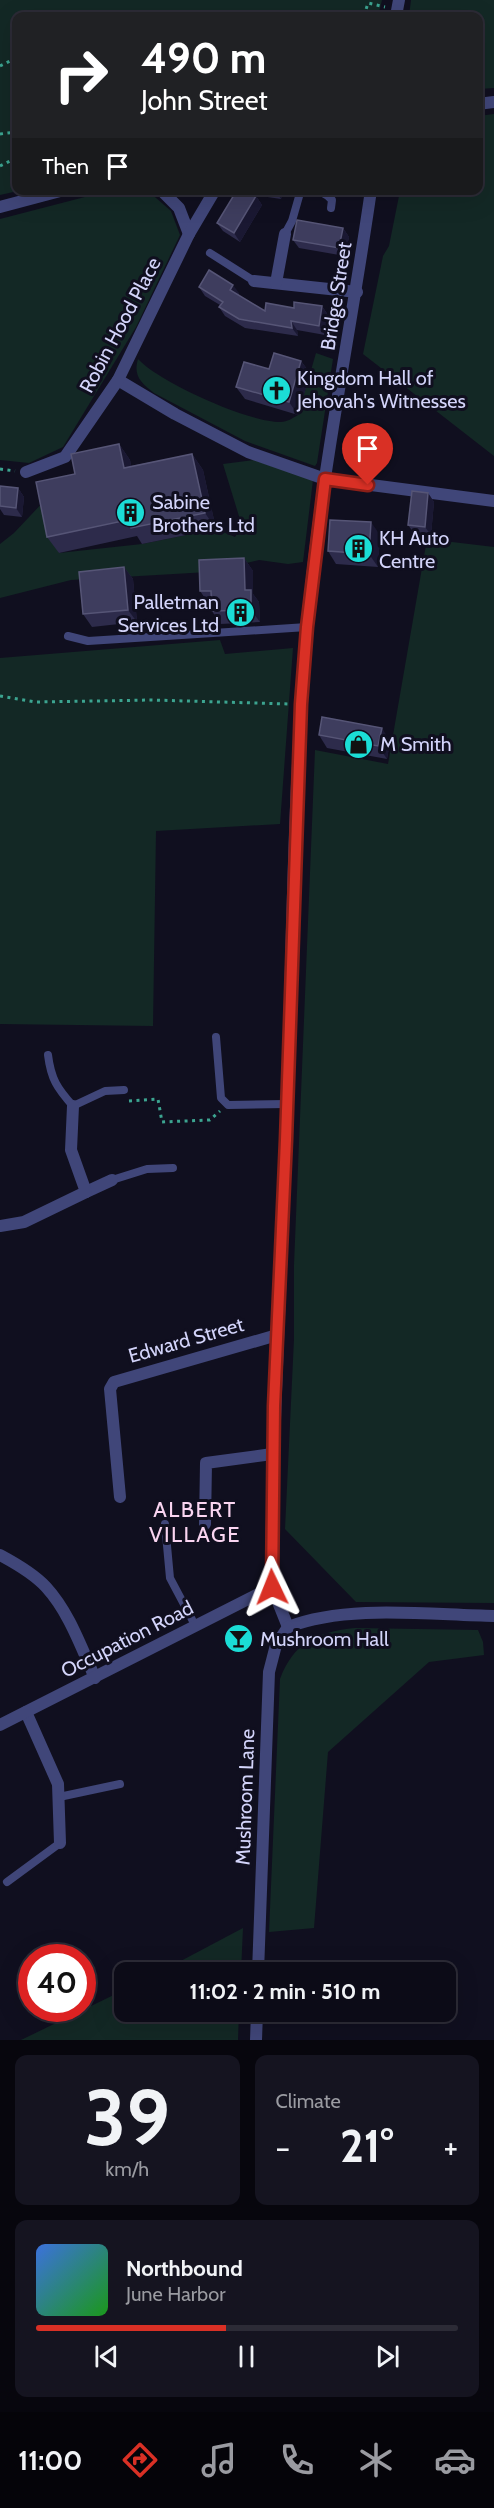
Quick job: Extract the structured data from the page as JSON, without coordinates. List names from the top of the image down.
{
  "streets": {
    "street": [
      "Bridge Street",
      "Robin Hood Place",
      "Edward Street",
      "Occupation Road",
      "Mushroom Lane"
    ]
  },
  "crossings": [
    ["Bridge Street", "Edward Street"],
    ["Bridge Street", "Occupation Road"]
  ],
  "districts": ["ALBERT VILLAGE"],
  "places": {
    "church": ["Kingdom Hall of Jehovah's Witnesses"],
    "building": ["Sabine Brothers Ltd", "KH Auto Centre", "Palletman Services Ltd"],
    "shop": ["M Smith"],
    "bar": ["Mushroom Hall"]
  },
  "page": {
    "turn": ["490 m", "John Street"],
    "then": "Then",
    "limit": "40",
    "trip": "11:02 · 2 min · 510 m",
    "tile": [
      ["39", "km/h"],
      "Climate"
    ],
    "heat": ["−", "21°", "+"],
    "song": ["Northbound", "June Harbor"],
    "tabs": "11:00"
  }
}
